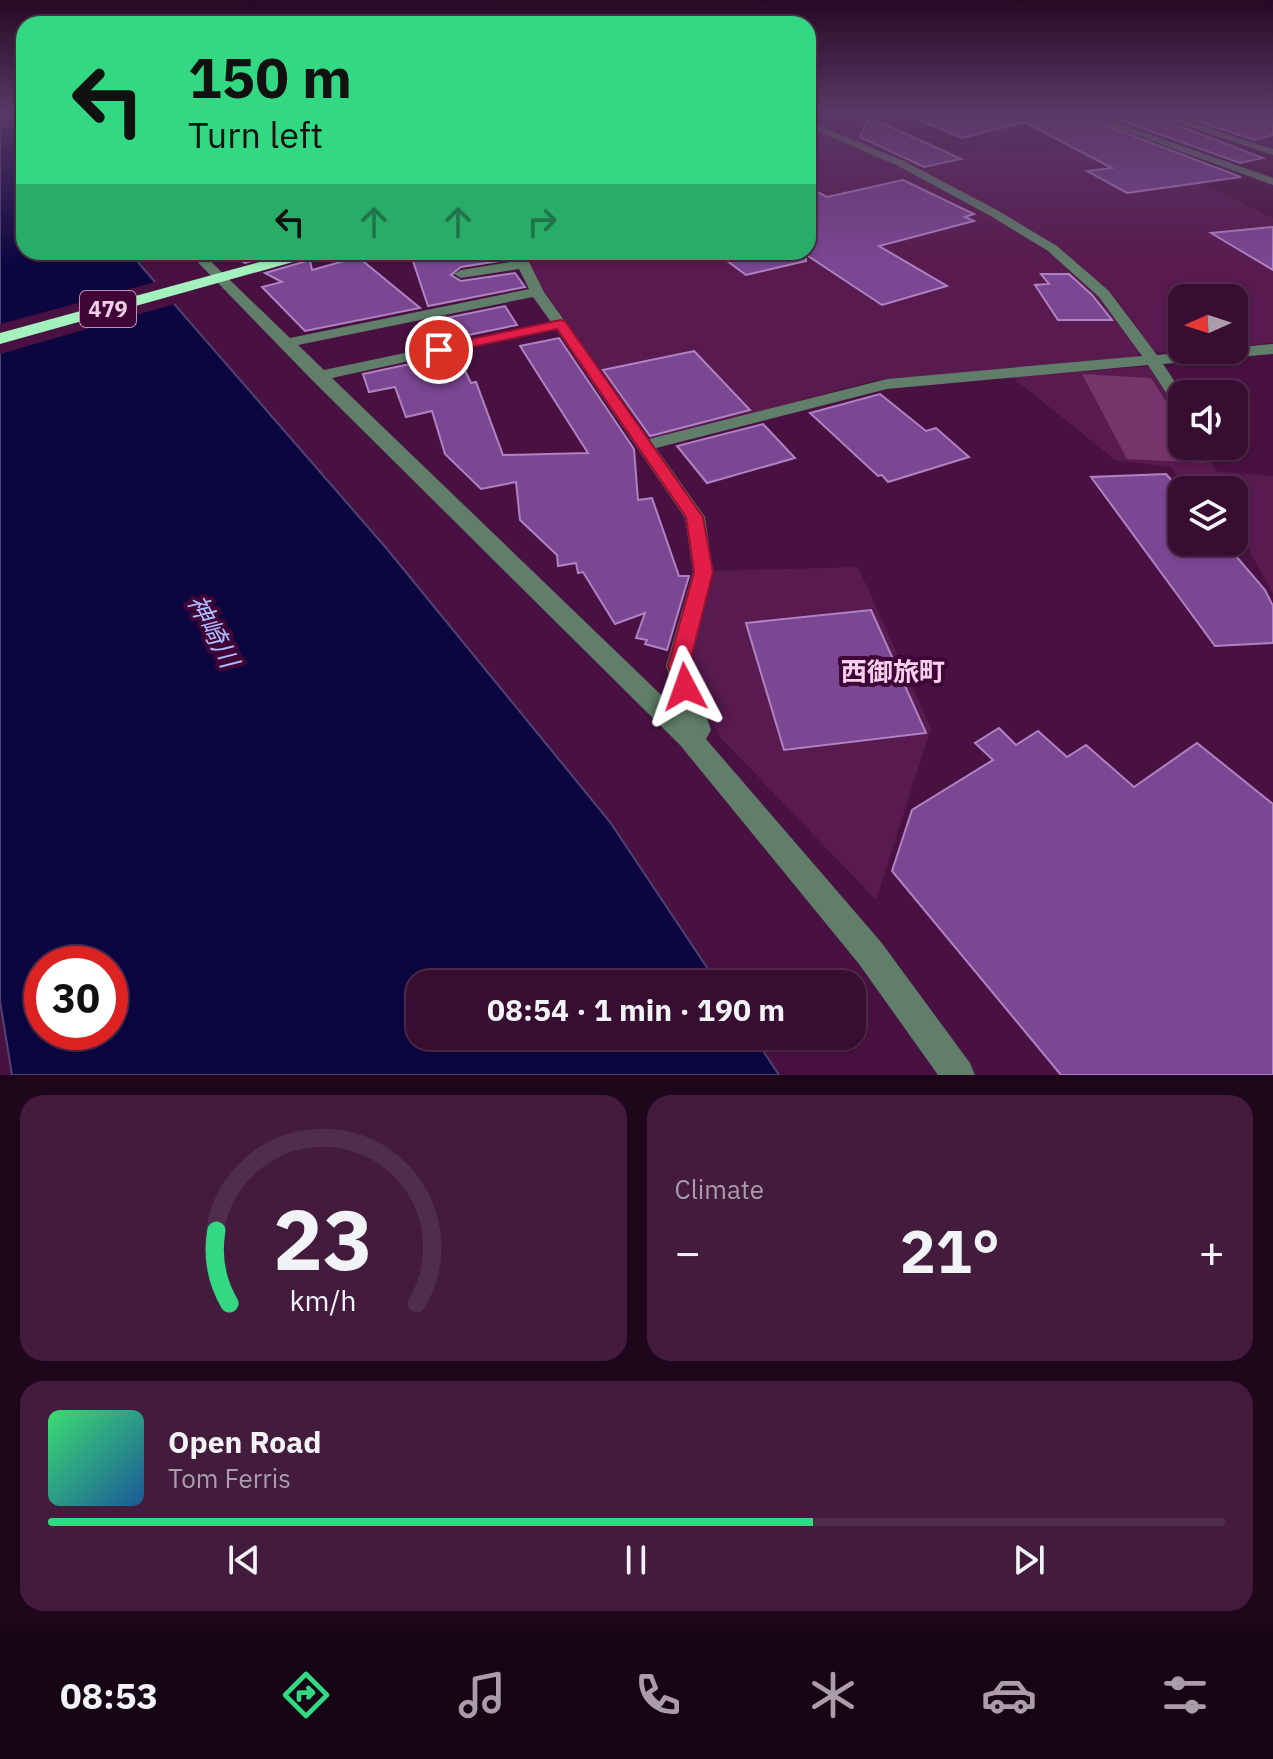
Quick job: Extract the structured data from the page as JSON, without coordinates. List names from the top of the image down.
{
  "streets": {
    "highway": ["479"]
  },
  "districts": ["西御旅町"],
  "water": ["神崎川"],
  "north": "left",
  "page": {
    "turn": ["150 m", "Turn left"],
    "limit": "30",
    "trip": "08:54 · 1 min · 190 m",
    "tile": "Climate",
    "heat": ["−", "21°", "+"],
    "song": ["Open Road", "Tom Ferris"],
    "tabs": "08:53",
    "gauge": ["23", "km/h"]
  }
}
